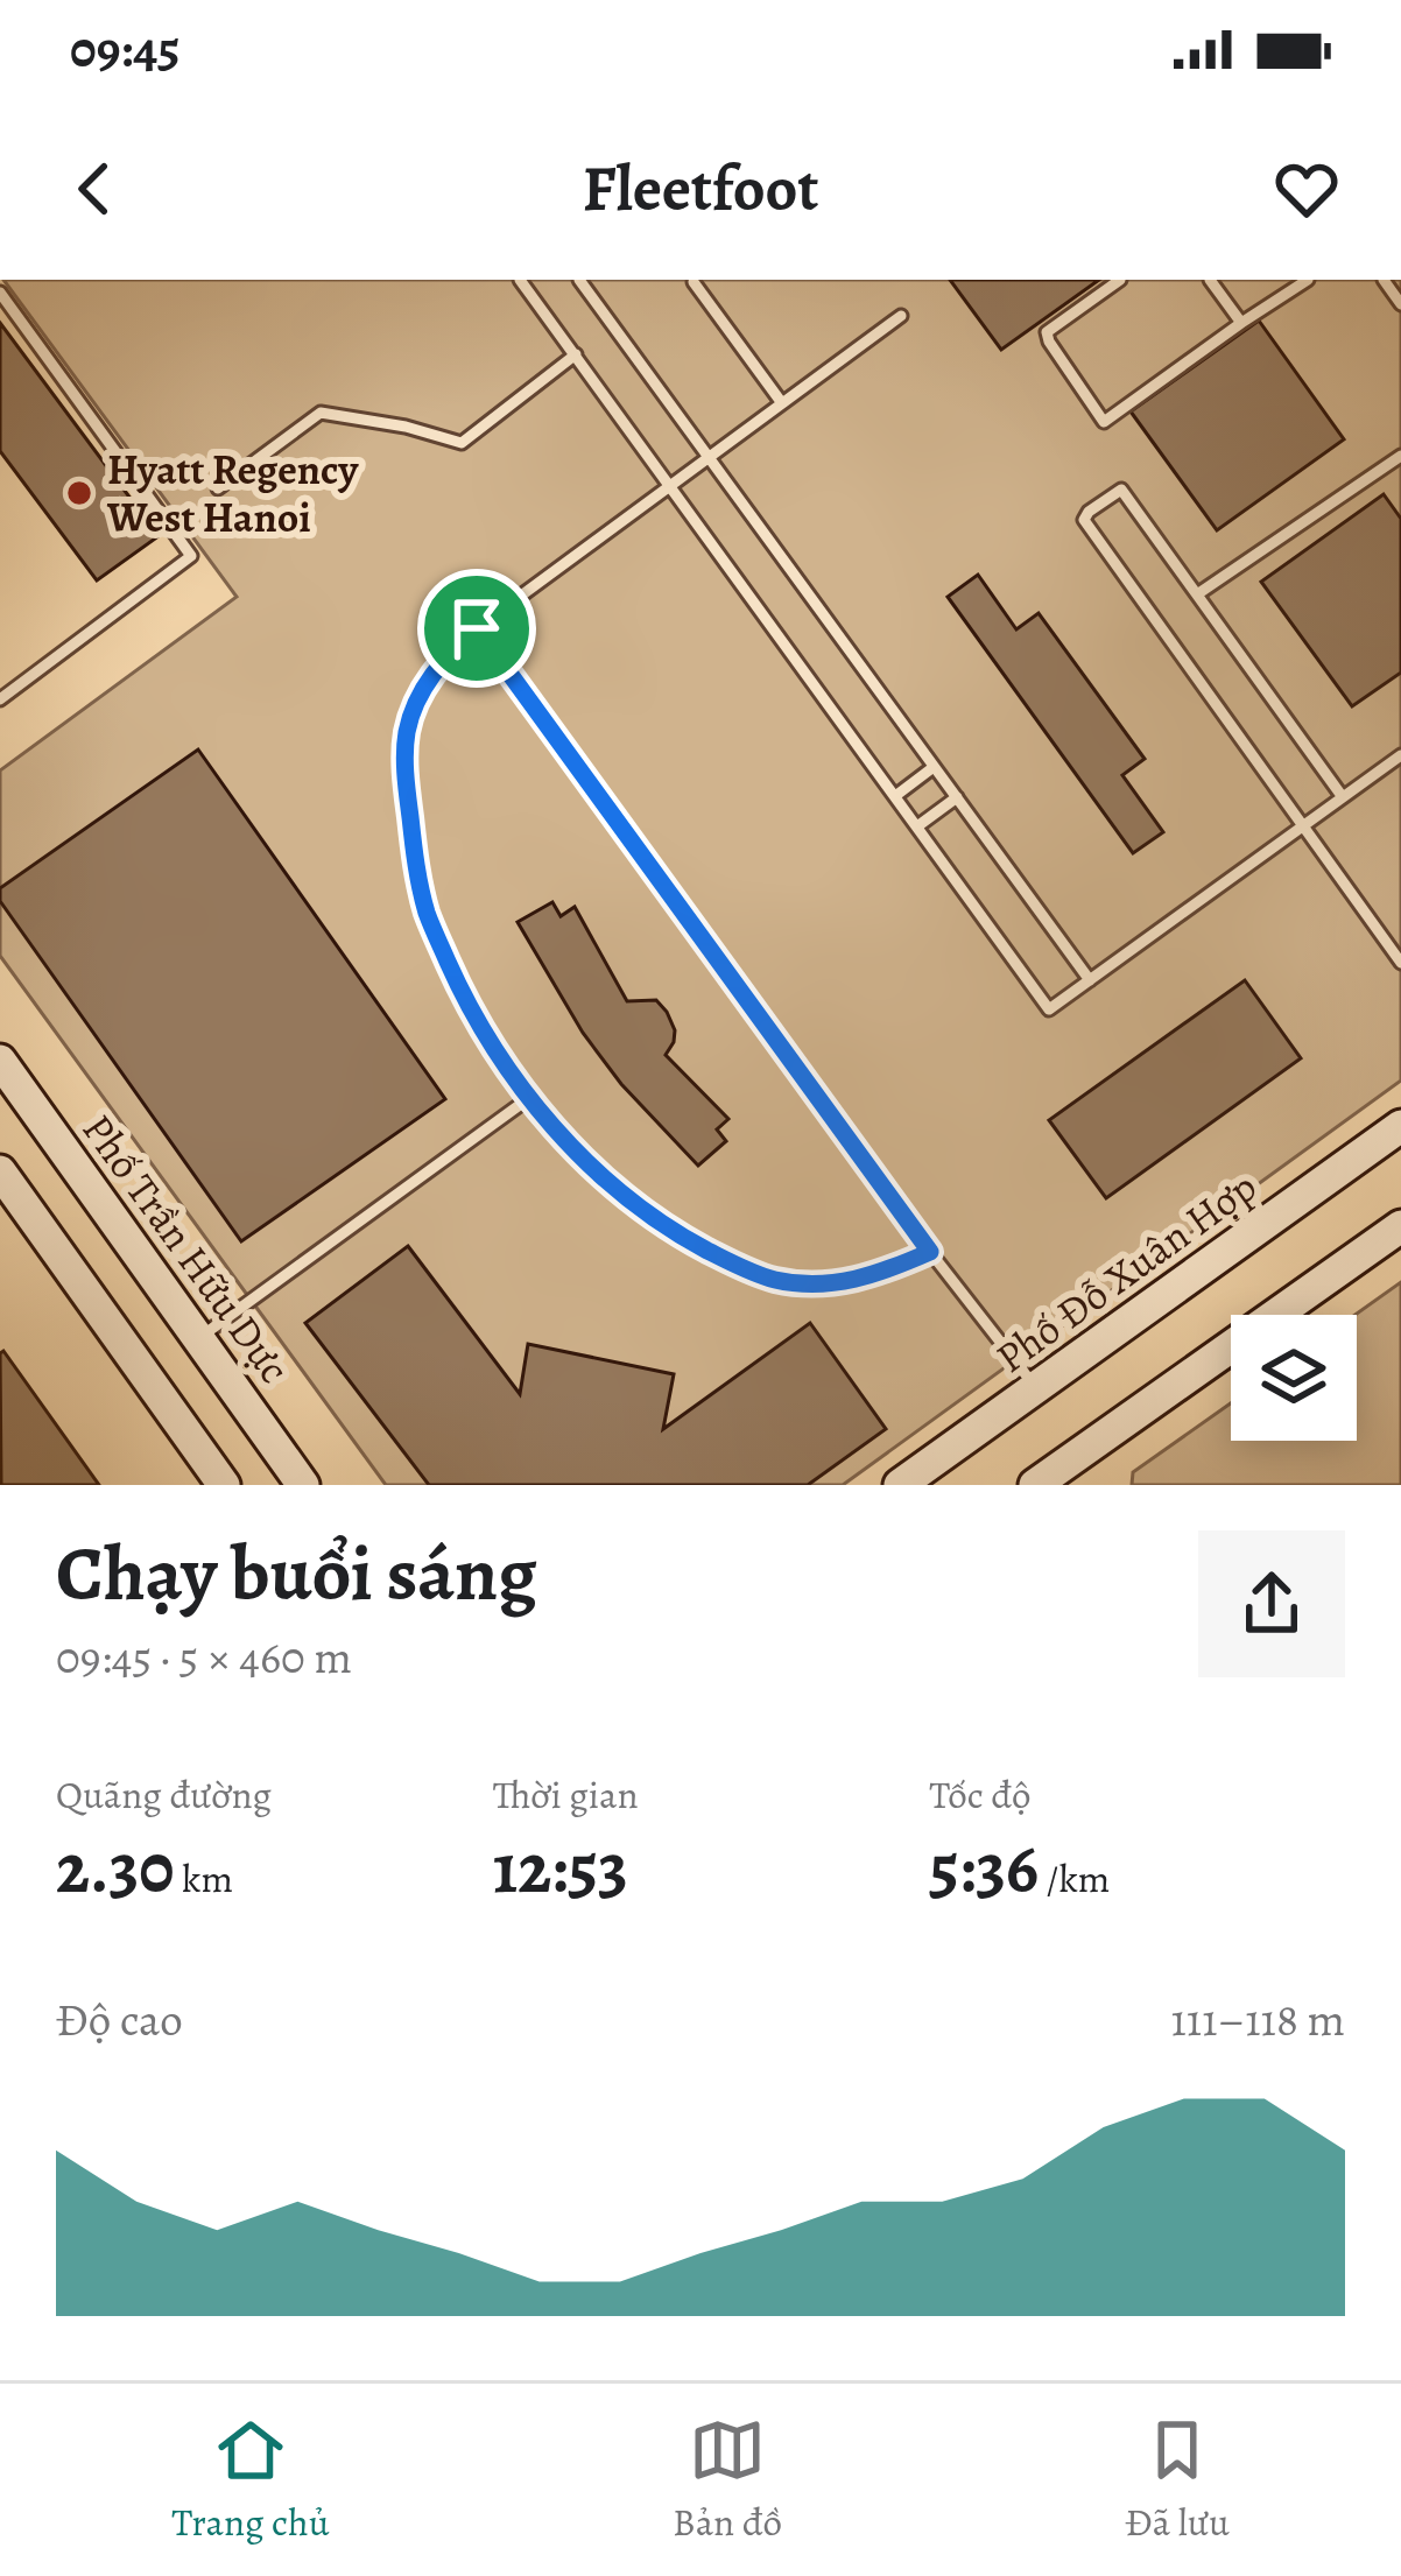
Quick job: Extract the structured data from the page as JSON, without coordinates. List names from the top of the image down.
{
  "streets": {
    "street": ["Phố Trần Hữu Dực", "Phố Đỗ Xuân Hợp"]
  },
  "places": ["Hyatt Regency West Hanoi"],
  "page": {
    "status": "09:45",
    "header": "Fleetfoot",
    "heading": ["Chạy buổi sáng", "09:45 · 5 × 460 m"],
    "stats": [
      ["Quãng đường", "2.30 km"],
      ["Thời gian", "12:53"],
      ["Tốc độ", "5:36 /km"]
    ],
    "chart": ["Độ cao", "111–118 m"],
    "tabs": ["Trang chủ", "Bản đồ", "Đã lưu"]
  }
}
